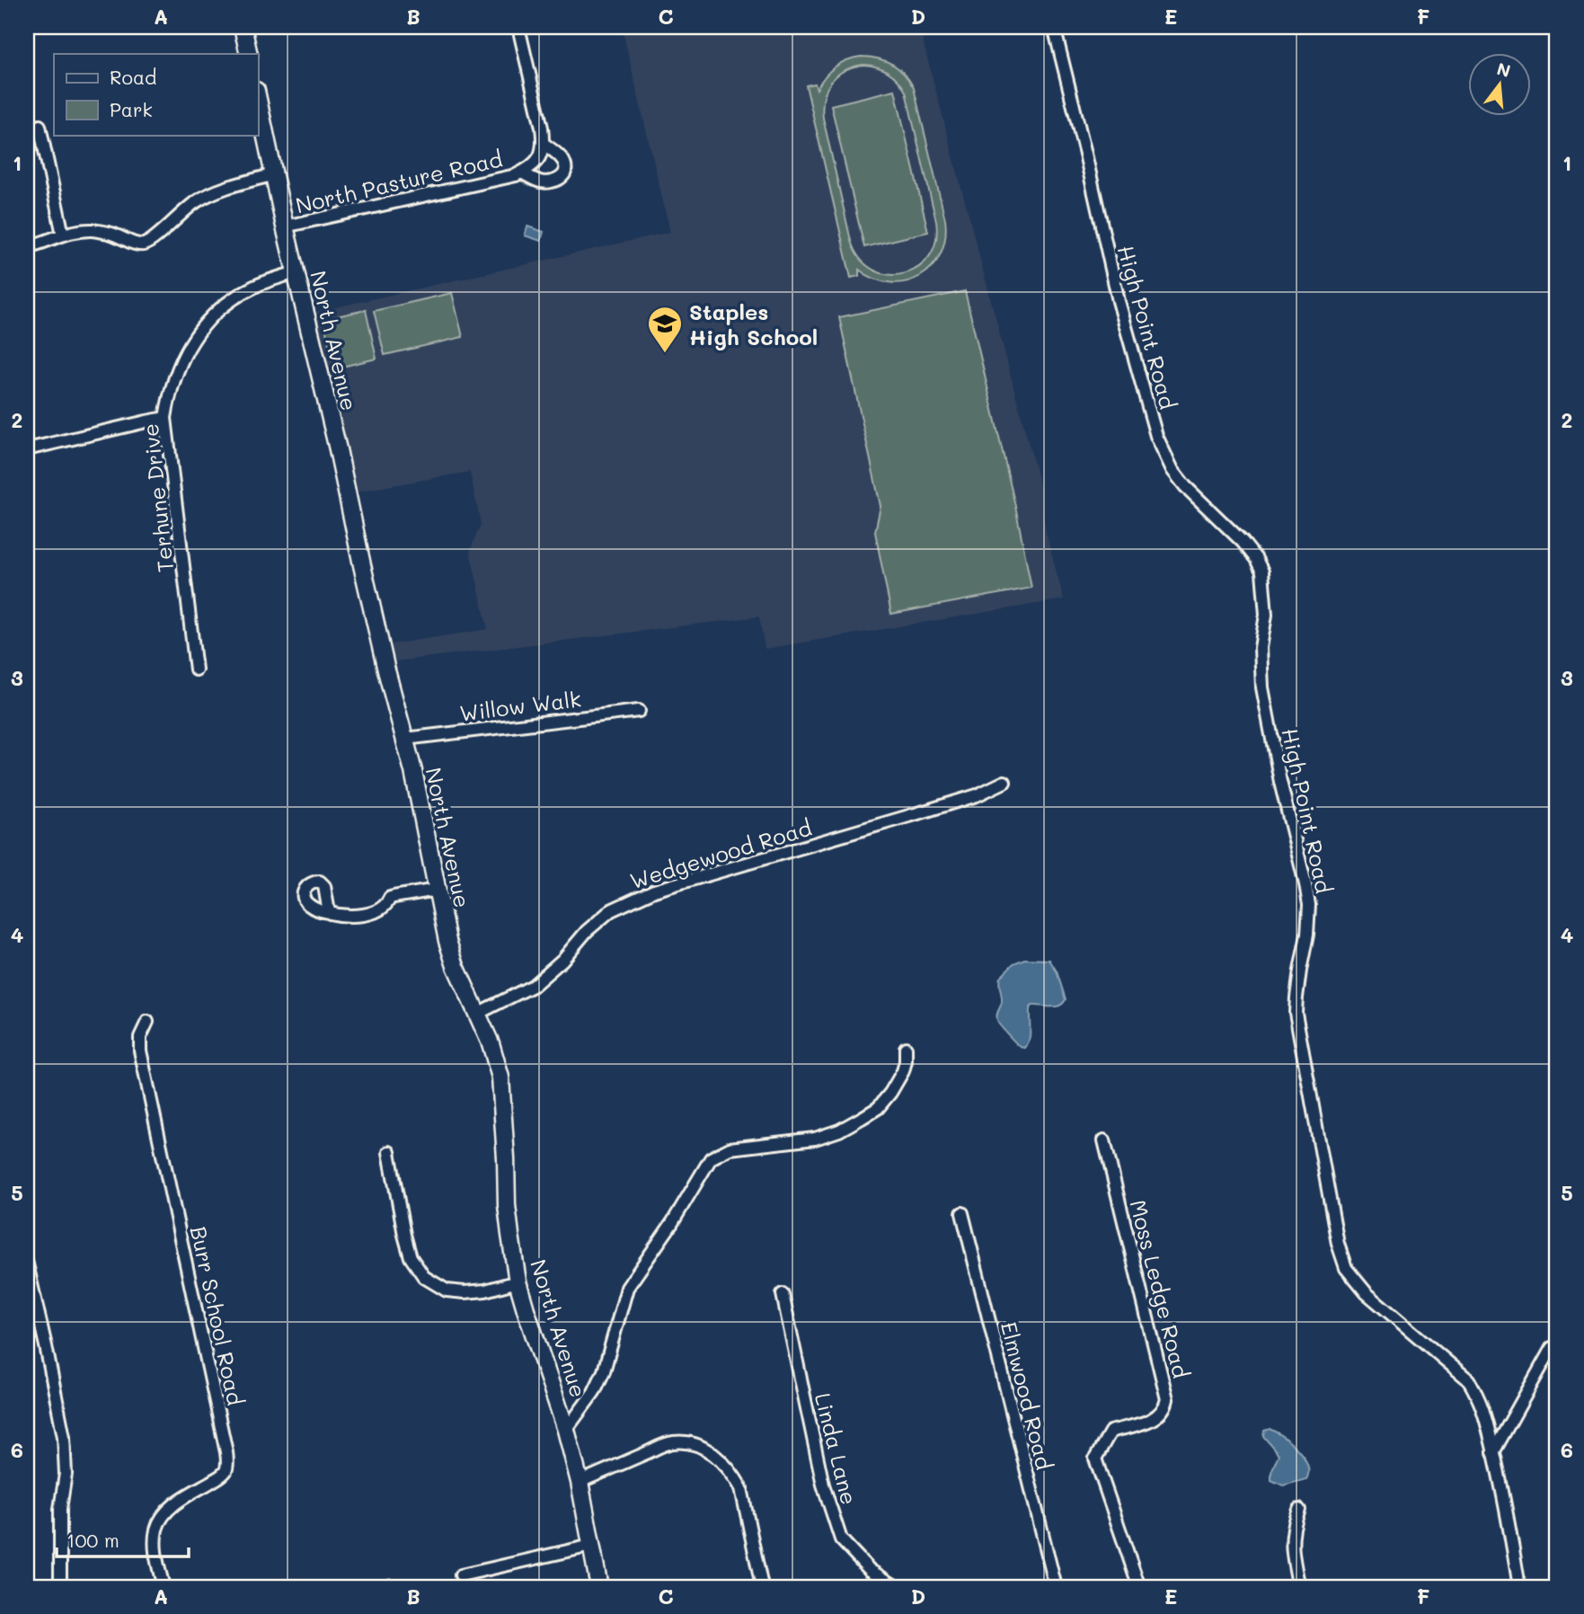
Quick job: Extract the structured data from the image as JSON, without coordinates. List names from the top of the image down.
{
  "streets": {
    "street": [
      "North Pasture Road",
      "High Point Road",
      "North Avenue",
      "Terhune Drive",
      "Willow Walk",
      "Wedgewood Road",
      "Moss Ledge Road",
      "Burr School Road",
      "Elmwood Road",
      "Linda Lane"
    ]
  },
  "crossings": [
    ["North Pasture Road", "North Avenue"],
    ["North Avenue", "Terhune Drive"],
    ["North Avenue", "Willow Walk"],
    ["North Avenue", "Wedgewood Road"]
  ],
  "places": {
    "school or university": ["Staples High School"]
  },
  "legend": ["Road", "Park"],
  "scale_bar": "100 m",
  "north": "top",
  "grid": {
    "columns": [
      "A",
      "B",
      "C",
      "D",
      "E",
      "F"
    ],
    "rows": [
      "1",
      "2",
      "3",
      "4",
      "5",
      "6"
    ]
  }
}
